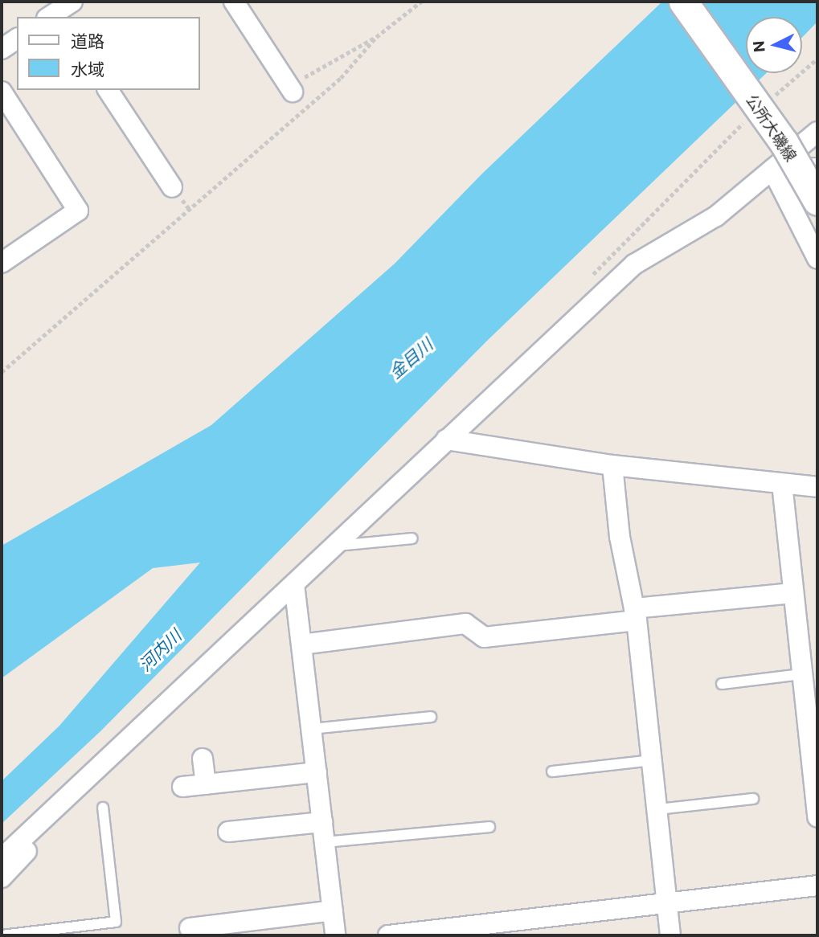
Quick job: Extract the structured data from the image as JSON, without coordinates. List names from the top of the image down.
{
  "streets": {
    "main road": ["公所大磯線"]
  },
  "water": ["金目川", "河内川"],
  "legend": ["道路", "水域"],
  "north": "left"
}
